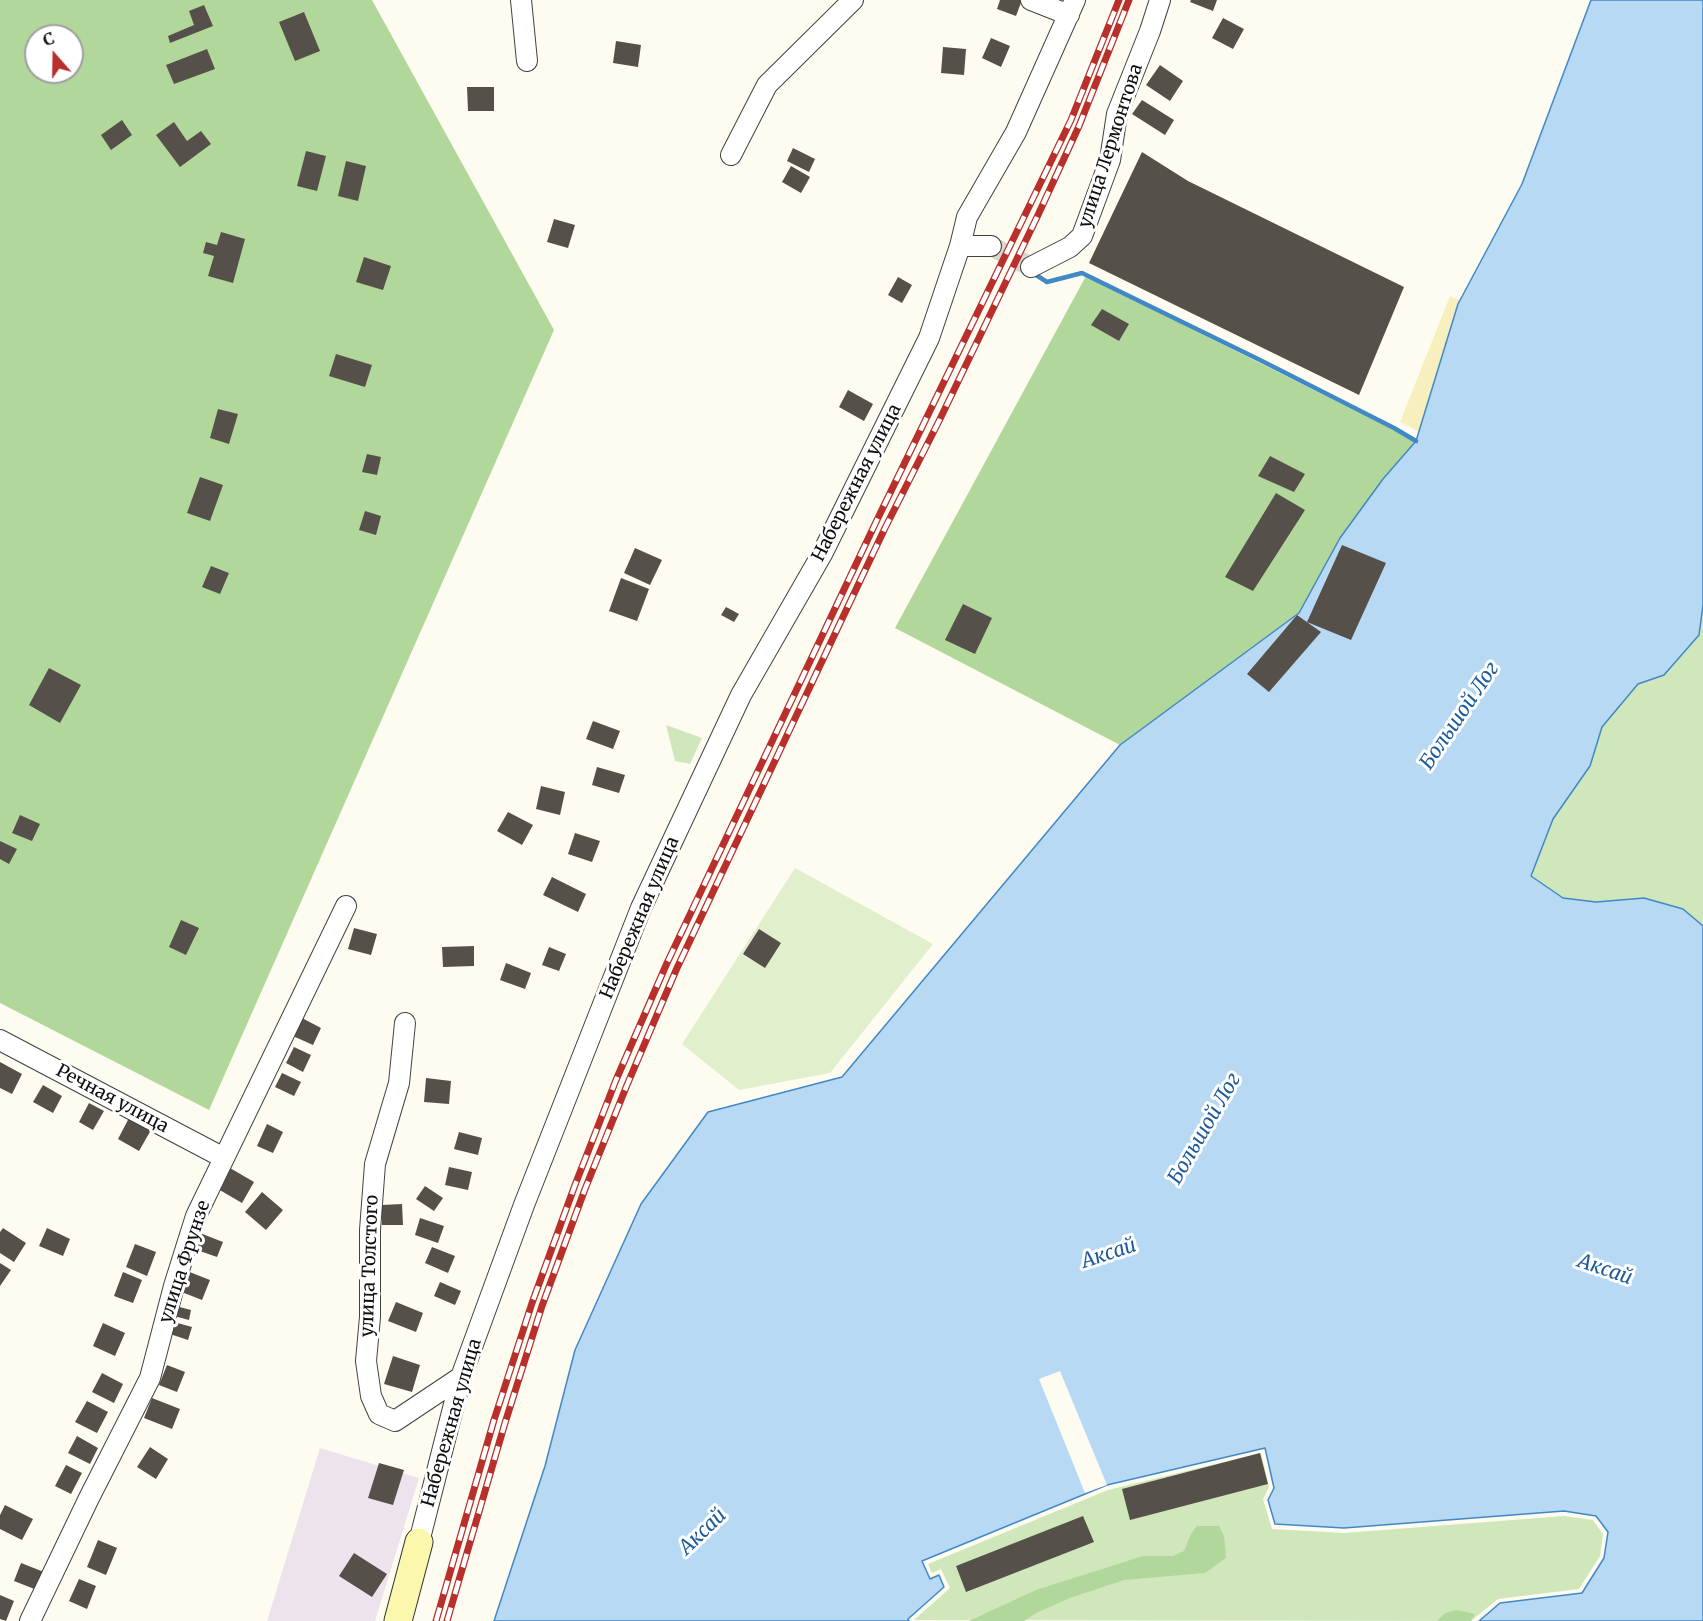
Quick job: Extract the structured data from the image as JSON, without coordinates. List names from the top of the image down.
{
  "streets": {
    "street": [
      "улица Лермонтова",
      "Набережная улица",
      "Речная улица",
      "улица Фрунзе",
      "улица Толстого"
    ]
  },
  "crossings": [
    ["Набережная улица", "улица Толстого"],
    ["Речная улица", "улица Фрунзе"]
  ],
  "water": ["Большой Лог", "Аксай"],
  "north": "top"
}
